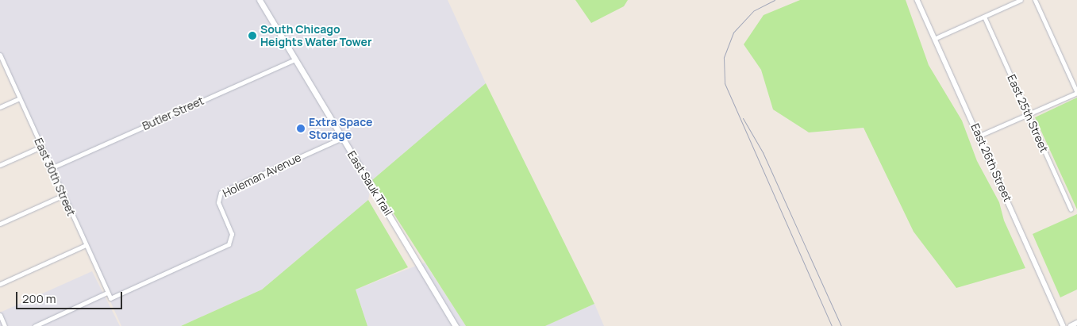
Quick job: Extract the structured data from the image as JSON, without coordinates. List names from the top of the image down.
{
  "streets": {
    "main road": ["East Sauk Trail"],
    "street": [
      "Butler Street",
      "East 25th Street",
      "East 26th Street",
      "Holeman Avenue",
      "East 30th Street"
    ]
  },
  "crossings": [
    ["Butler Street", "East 30th Street"],
    ["Butler Street", "East Sauk Trail"],
    ["Holeman Avenue", "East 30th Street"],
    ["Holeman Avenue", "East Sauk Trail"]
  ],
  "places": ["South Chicago Heights Water Tower", "Extra Space Storage"],
  "scale_bar": "200 m"
}
